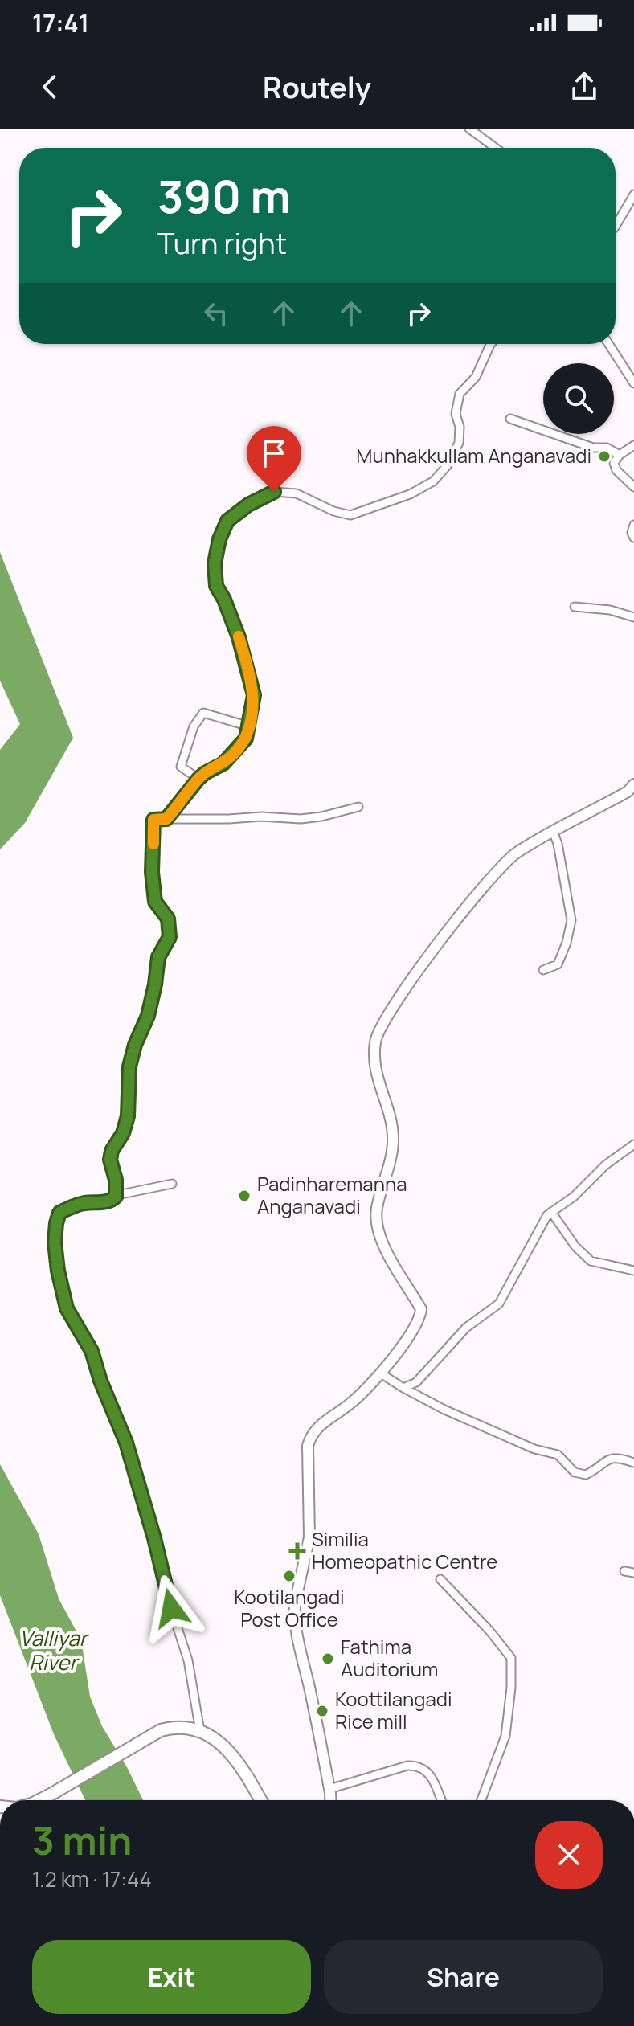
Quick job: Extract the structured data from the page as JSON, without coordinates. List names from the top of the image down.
{
  "water": ["Valliyar River"],
  "places": {
    "other": [
      "Munhakkullam Anganavadi",
      "Padinharemanna Anganavadi",
      "Kootilangadi Post Office",
      "Fathima Auditorium",
      "Koottilangadi Rice mill"
    ],
    "health": ["Similia Homeopathic Centre"]
  },
  "page": {
    "status": "17:41",
    "header": "Routely",
    "turn": ["390 m", "Turn right"],
    "heading": ["3 min", "1.2 km · 17:44"],
    "buttons": ["Exit", "Share"]
  }
}
